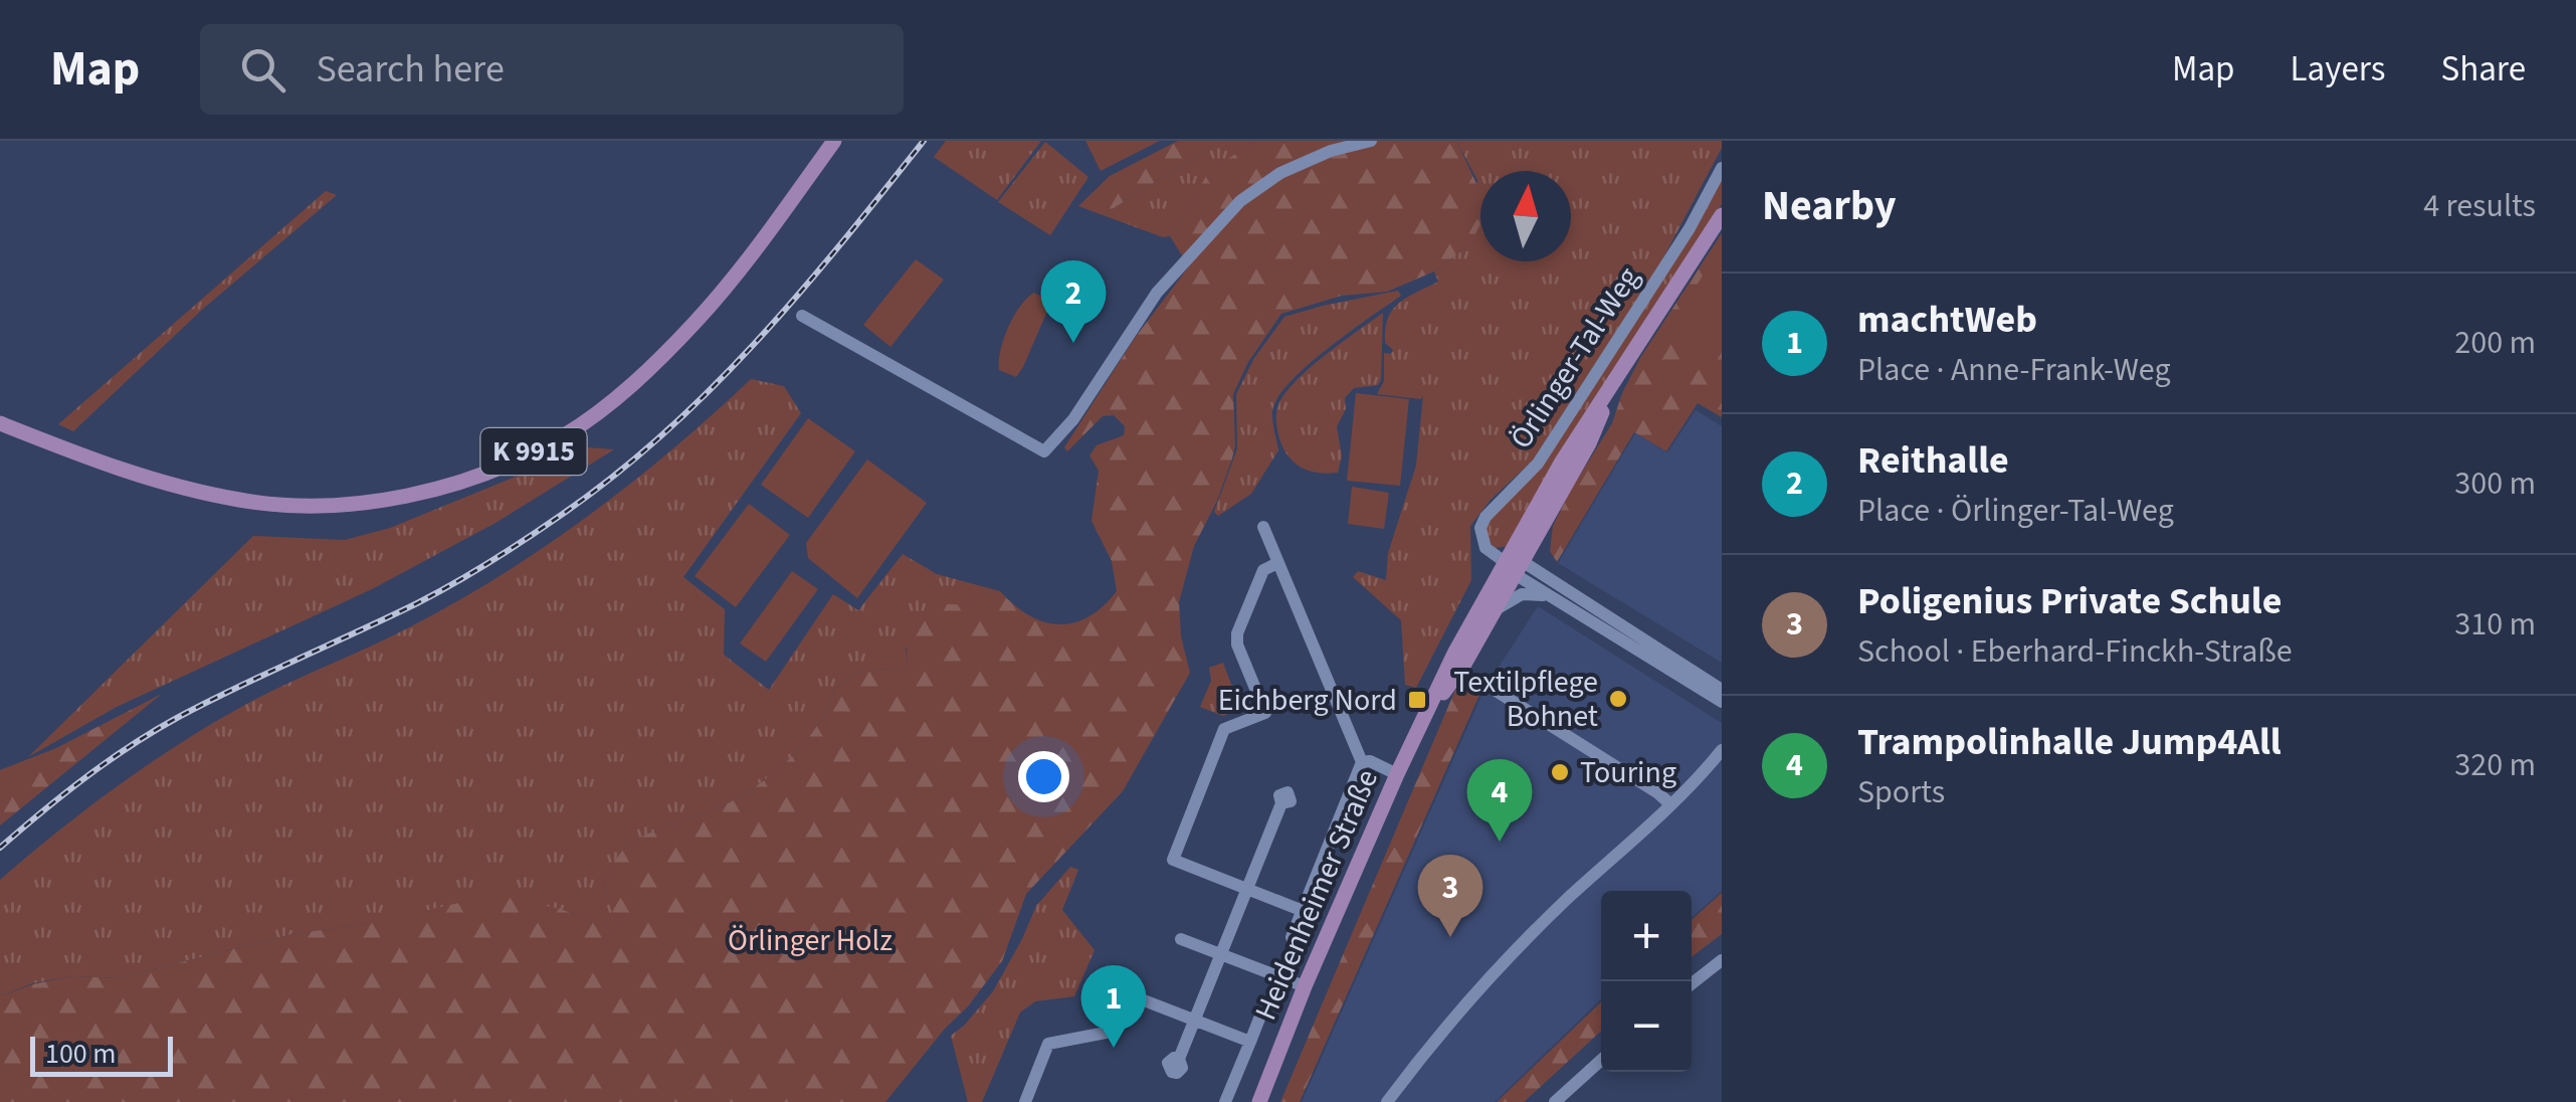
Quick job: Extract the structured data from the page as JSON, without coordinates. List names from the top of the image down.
{
  "streets": {
    "main road": ["K 9915", "Heidenheimer Straße"],
    "street": ["Örlinger-Tal-Weg"]
  },
  "crossings": [
    ["Örlinger-Tal-Weg", "Heidenheimer Straße"]
  ],
  "parks": ["Örlinger Holz"],
  "places": {
    "other": ["Textilpflege Bohnet", "Touring"],
    "transit": ["Eichberg Nord"]
  },
  "scale_bar": "100 m",
  "north": "top",
  "page": {
    "header": "Map",
    "search": "Search here",
    "nav": ["Map", "Layers", "Share"],
    "heading": ["Nearby", "4 results"],
    "pins": [
      "2",
      "4",
      "3",
      "1"
    ],
    "list": [
      {
        "mark": "1",
        "name": "machtWeb",
        "note": "Place · Anne-Frank-Weg",
        "value": "200 m"
      },
      {
        "mark": "2",
        "name": "Reithalle",
        "note": "Place · Örlinger-Tal-Weg",
        "value": "300 m"
      },
      {
        "mark": "3",
        "name": "Poligenius Private Schule",
        "note": "School · Eberhard-Finckh-Straße",
        "value": "310 m"
      },
      {
        "mark": "4",
        "name": "Trampolinhalle Jump4All",
        "note": "Sports",
        "value": "320 m"
      }
    ],
    "map_buttons": ["+", "−"],
    "scale": "100 m"
  }
}
